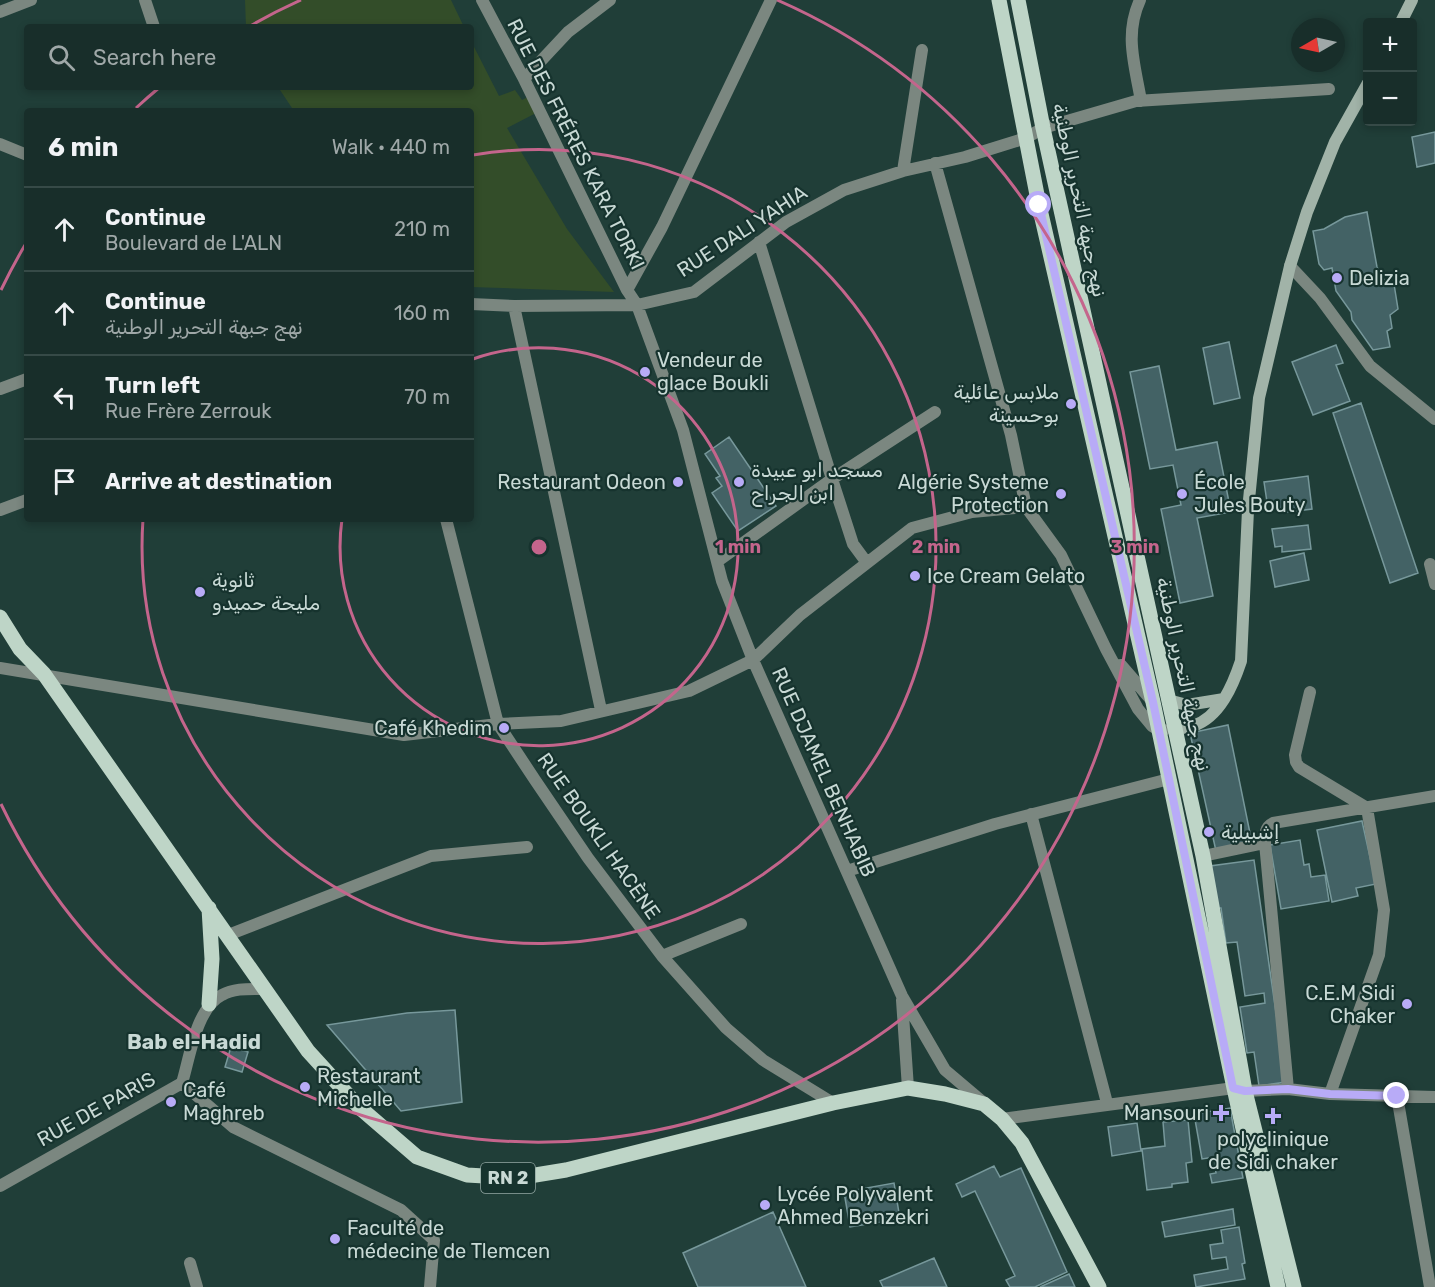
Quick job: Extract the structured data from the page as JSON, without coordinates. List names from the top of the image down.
{
  "streets": {
    "main road": ["نهج جبهة التحرير الوطنية", "RN 2"],
    "street": [
      "RUE DES FRÉRES KARA TORKI",
      "RUE DALI YAHIA",
      "RUE DJAMEL BENHABIB",
      "RUE BOUKLI HACÈNE",
      "RUE DE PARIS"
    ]
  },
  "crossings": [
    ["RUE DES FRÉRES KARA TORKI", "RUE DALI YAHIA"],
    ["RUE DES FRÉRES KARA TORKI", "RUE DJAMEL BENHABIB"],
    ["نهج جبهة التحرير الوطنية", "RUE DALI YAHIA"],
    ["RUE BOUKLI HACÈNE", "RN 2"]
  ],
  "districts": ["Bab el-Hadid"],
  "places": {
    "other": [
      "Delizia",
      "Vendeur de glace Boukli",
      "ملابس عائلية بوحسينة",
      "Restaurant Odeon",
      "مسجد ابو عبيدة ابن الجراح",
      "Algérie Systeme Protection",
      "École Jules Bouty",
      "Ice Cream Gelato",
      "ثانوية مليحة حميدو",
      "Café Khedim",
      "إشبيلية",
      "C.E.M Sidi Chaker",
      "Restaurant Michelle",
      "Café Maghreb",
      "Lycée Polyvalent Ahmed Benzekri",
      "Faculté de médecine de Tlemcen"
    ],
    "health": ["Mansouri", "polyclinique de Sidi chaker"]
  },
  "north": "left",
  "page": {
    "map_buttons": ["+", "−"],
    "search": "Search here",
    "heading": ["6 min", "Walk · 440 m"],
    "list": [
      ["Continue", "Boulevard de L'ALN", "210 m"],
      ["Continue", "نهج جبهة التحرير الوطنية", "160 m"],
      ["Turn left", "Rue Frère Zerrouk", "70 m"],
      "Arrive at destination"
    ]
  },
  "rings": ["1 min", "2 min", "3 min"]
}
